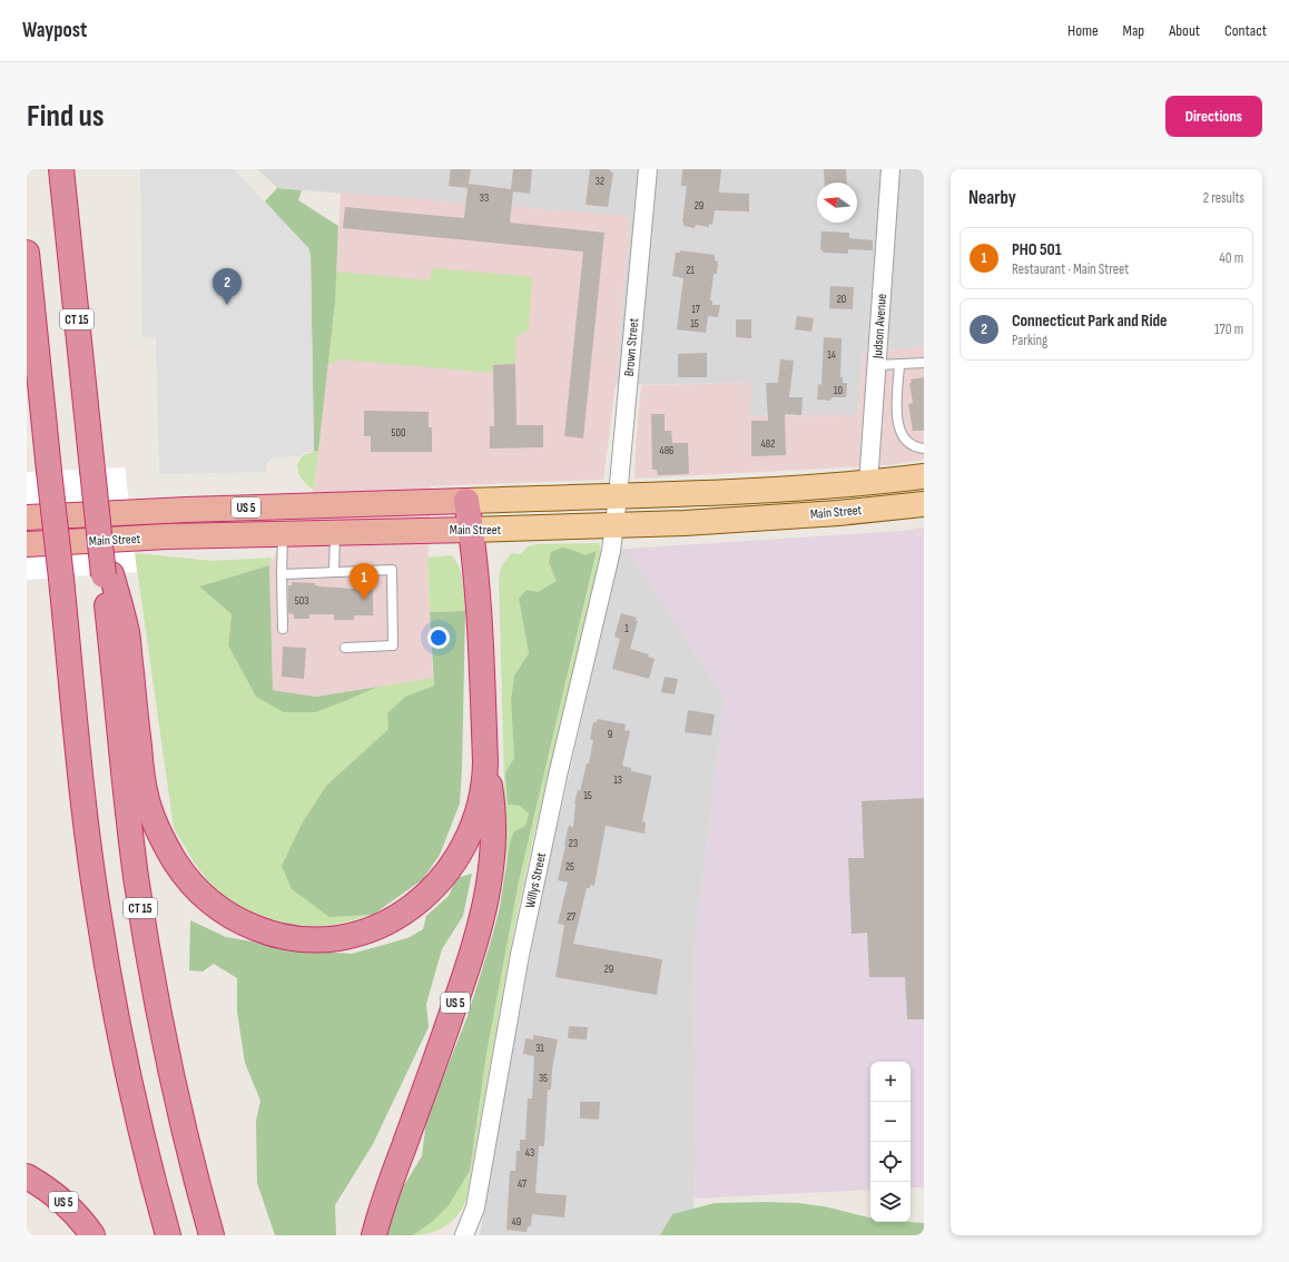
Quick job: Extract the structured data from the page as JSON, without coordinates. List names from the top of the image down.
{
  "streets": {
    "highway": ["CT 15", "US 5", "Main Street"],
    "street": ["Judson Avenue", "Brown Street", "Willys Street"]
  },
  "crossings": [
    ["Judson Avenue", "Main Street"],
    ["Brown Street", "Main Street"],
    ["Brown Street", "Willys Street"],
    ["US 5", "Main Street"],
    ["Main Street", "Willys Street"]
  ],
  "house_numbers": [
    "32",
    "33",
    "29",
    "21",
    "20",
    "17",
    "15",
    "14",
    "10",
    "500",
    "482",
    "486",
    "503",
    "1",
    "9",
    "13",
    "15",
    "23",
    "25",
    "27",
    "29",
    "31",
    "35",
    "43",
    "47",
    "49"
  ],
  "north": "left",
  "page": {
    "header": "Waypost",
    "nav": [
      "Home",
      "Map",
      "About",
      "Contact"
    ],
    "buttons": "Directions",
    "title": "Find us",
    "heading": ["Nearby", "2 results"],
    "list": [
      {
        "mark": "1",
        "name": "PHO 501",
        "note": "Restaurant · Main Street",
        "value": "40 m"
      },
      {
        "mark": "2",
        "name": "Connecticut Park and Ride",
        "note": "Parking",
        "value": "170 m"
      }
    ],
    "pins": ["2", "1"],
    "map_buttons": ["+", "−"]
  }
}
